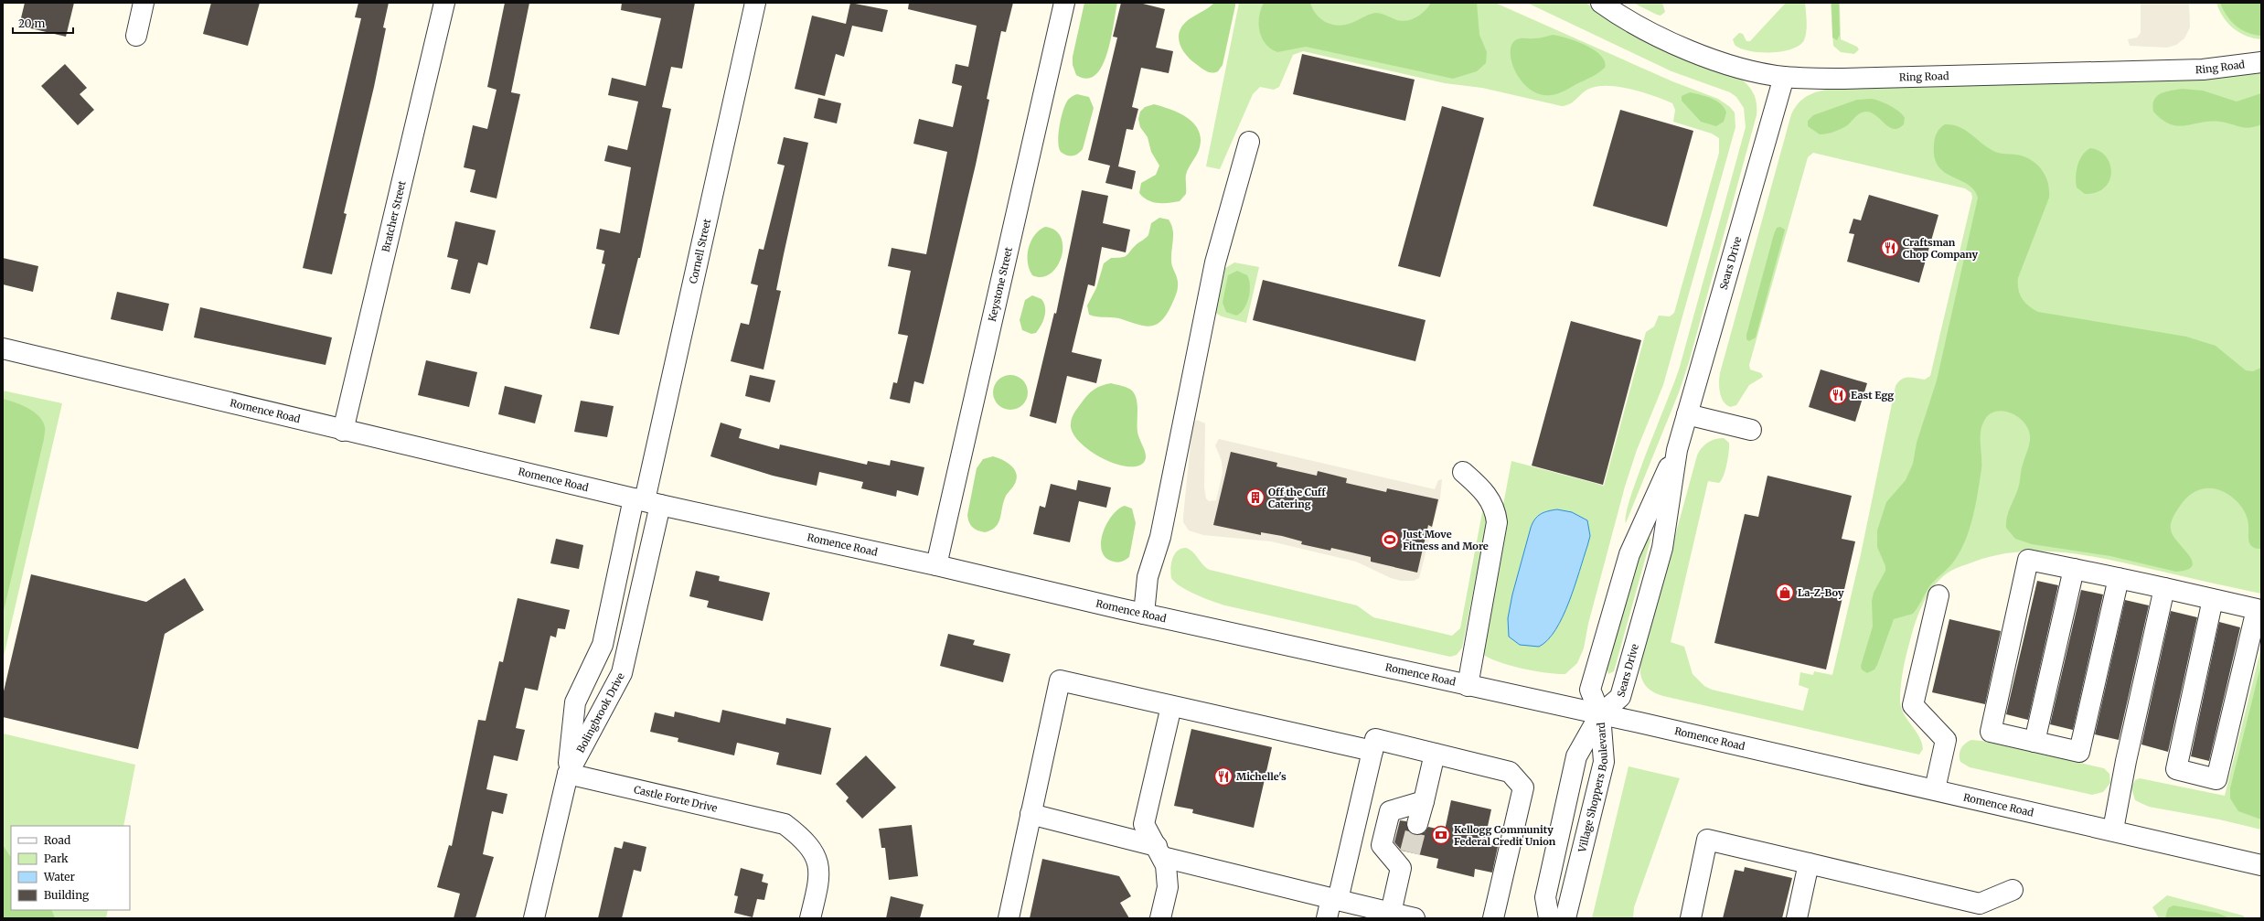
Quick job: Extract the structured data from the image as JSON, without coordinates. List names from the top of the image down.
{
  "streets": {
    "street": [
      "Ring Road",
      "Bratcher Street",
      "Cornell Street",
      "Sears Drive",
      "Keystone Street",
      "Romence Road",
      "Bolingbrook Drive",
      "Village Shoppers Boulevard",
      "Castle Forte Drive"
    ]
  },
  "crossings": [
    ["Ring Road", "Sears Drive"],
    ["Bratcher Street", "Romence Road"],
    ["Cornell Street", "Romence Road"],
    ["Cornell Street", "Bolingbrook Drive"],
    ["Sears Drive", "Romence Road"],
    ["Sears Drive", "Village Shoppers Boulevard"],
    ["Keystone Street", "Romence Road"],
    ["Romence Road", "Bolingbrook Drive"],
    ["Romence Road", "Village Shoppers Boulevard"],
    ["Bolingbrook Drive", "Castle Forte Drive"]
  ],
  "places": {
    "restaurant": ["Craftsman Chop Company", "East Egg", "Michelle's"],
    "building": ["Off the Cuff Catering"],
    "sports": ["Just Move Fitness and More"],
    "shop": ["La-Z-Boy"],
    "bank": ["Kellogg Community Federal Credit Union"]
  },
  "legend": [
    "Road",
    "Park",
    "Water",
    "Building"
  ],
  "scale_bar": "20 m"
}
